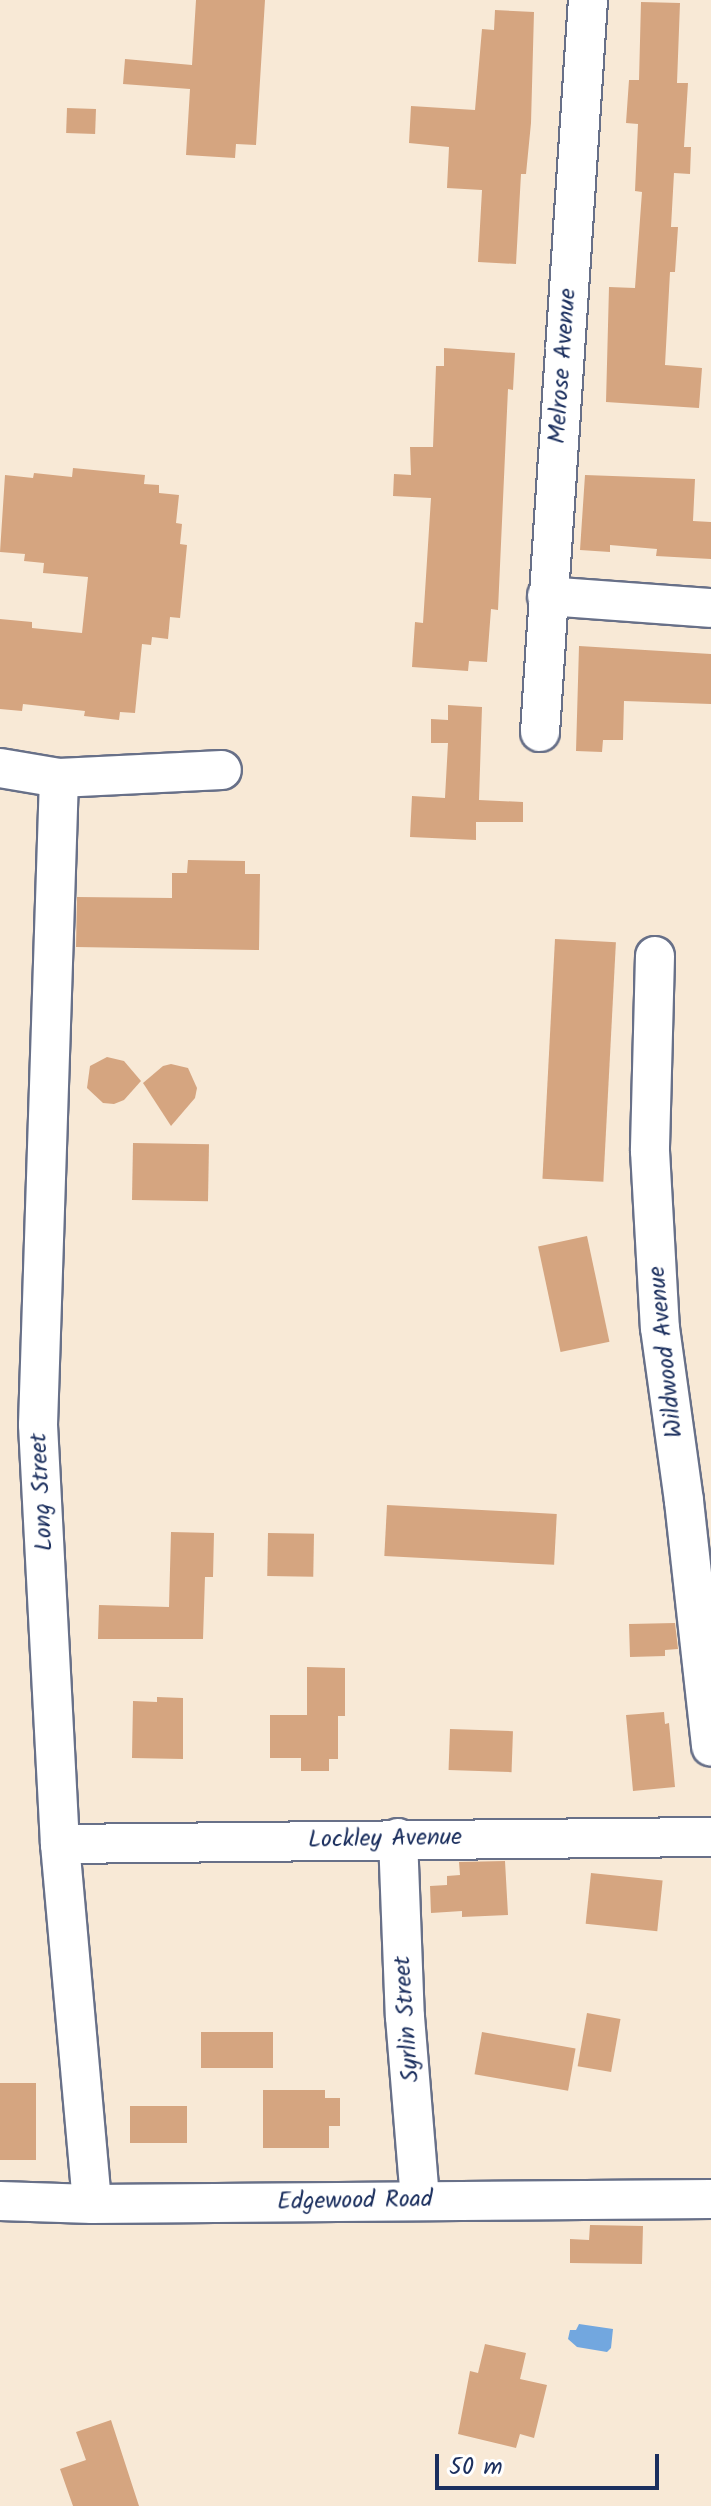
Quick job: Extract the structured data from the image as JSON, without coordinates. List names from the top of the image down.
{
  "streets": {
    "street": [
      "Melrose Avenue",
      "Wildwood Avenue",
      "Long Street",
      "Lockley Avenue",
      "Syrlin Street",
      "Edgewood Road"
    ]
  },
  "crossings": [
    ["Long Street", "Lockley Avenue"],
    ["Long Street", "Edgewood Road"],
    ["Lockley Avenue", "Syrlin Street"],
    ["Syrlin Street", "Edgewood Road"]
  ],
  "scale_bar": "50 m"
}
